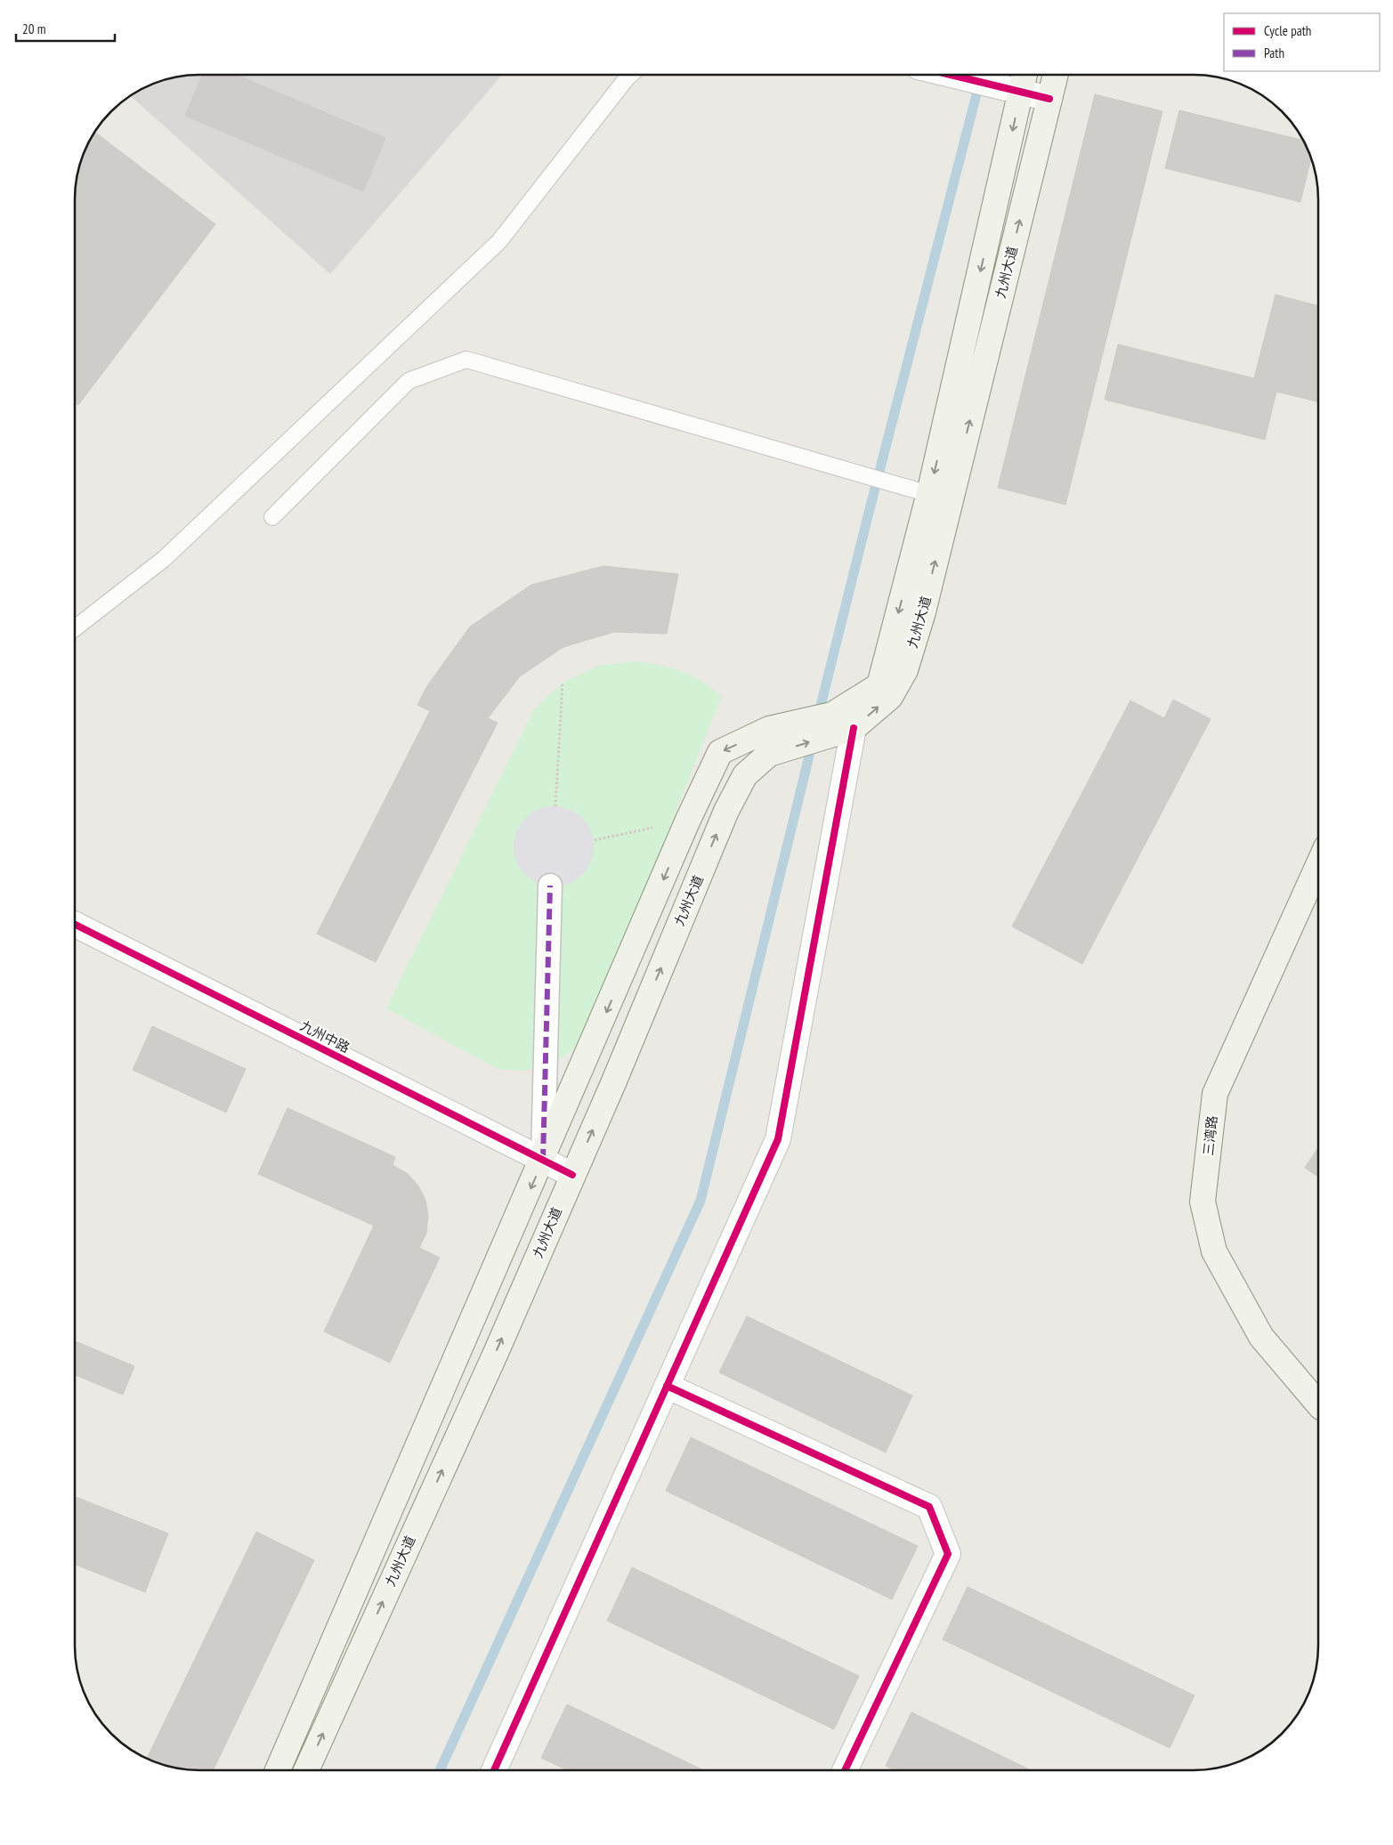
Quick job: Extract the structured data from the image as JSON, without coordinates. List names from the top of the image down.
{
  "streets": {
    "main road": ["九州大道", "三湾路"],
    "street": ["九州中路"]
  },
  "crossings": [
    ["九州大道", "九州中路"]
  ],
  "legend": ["Cycle path", "Path"],
  "scale_bar": "20 m"
}
